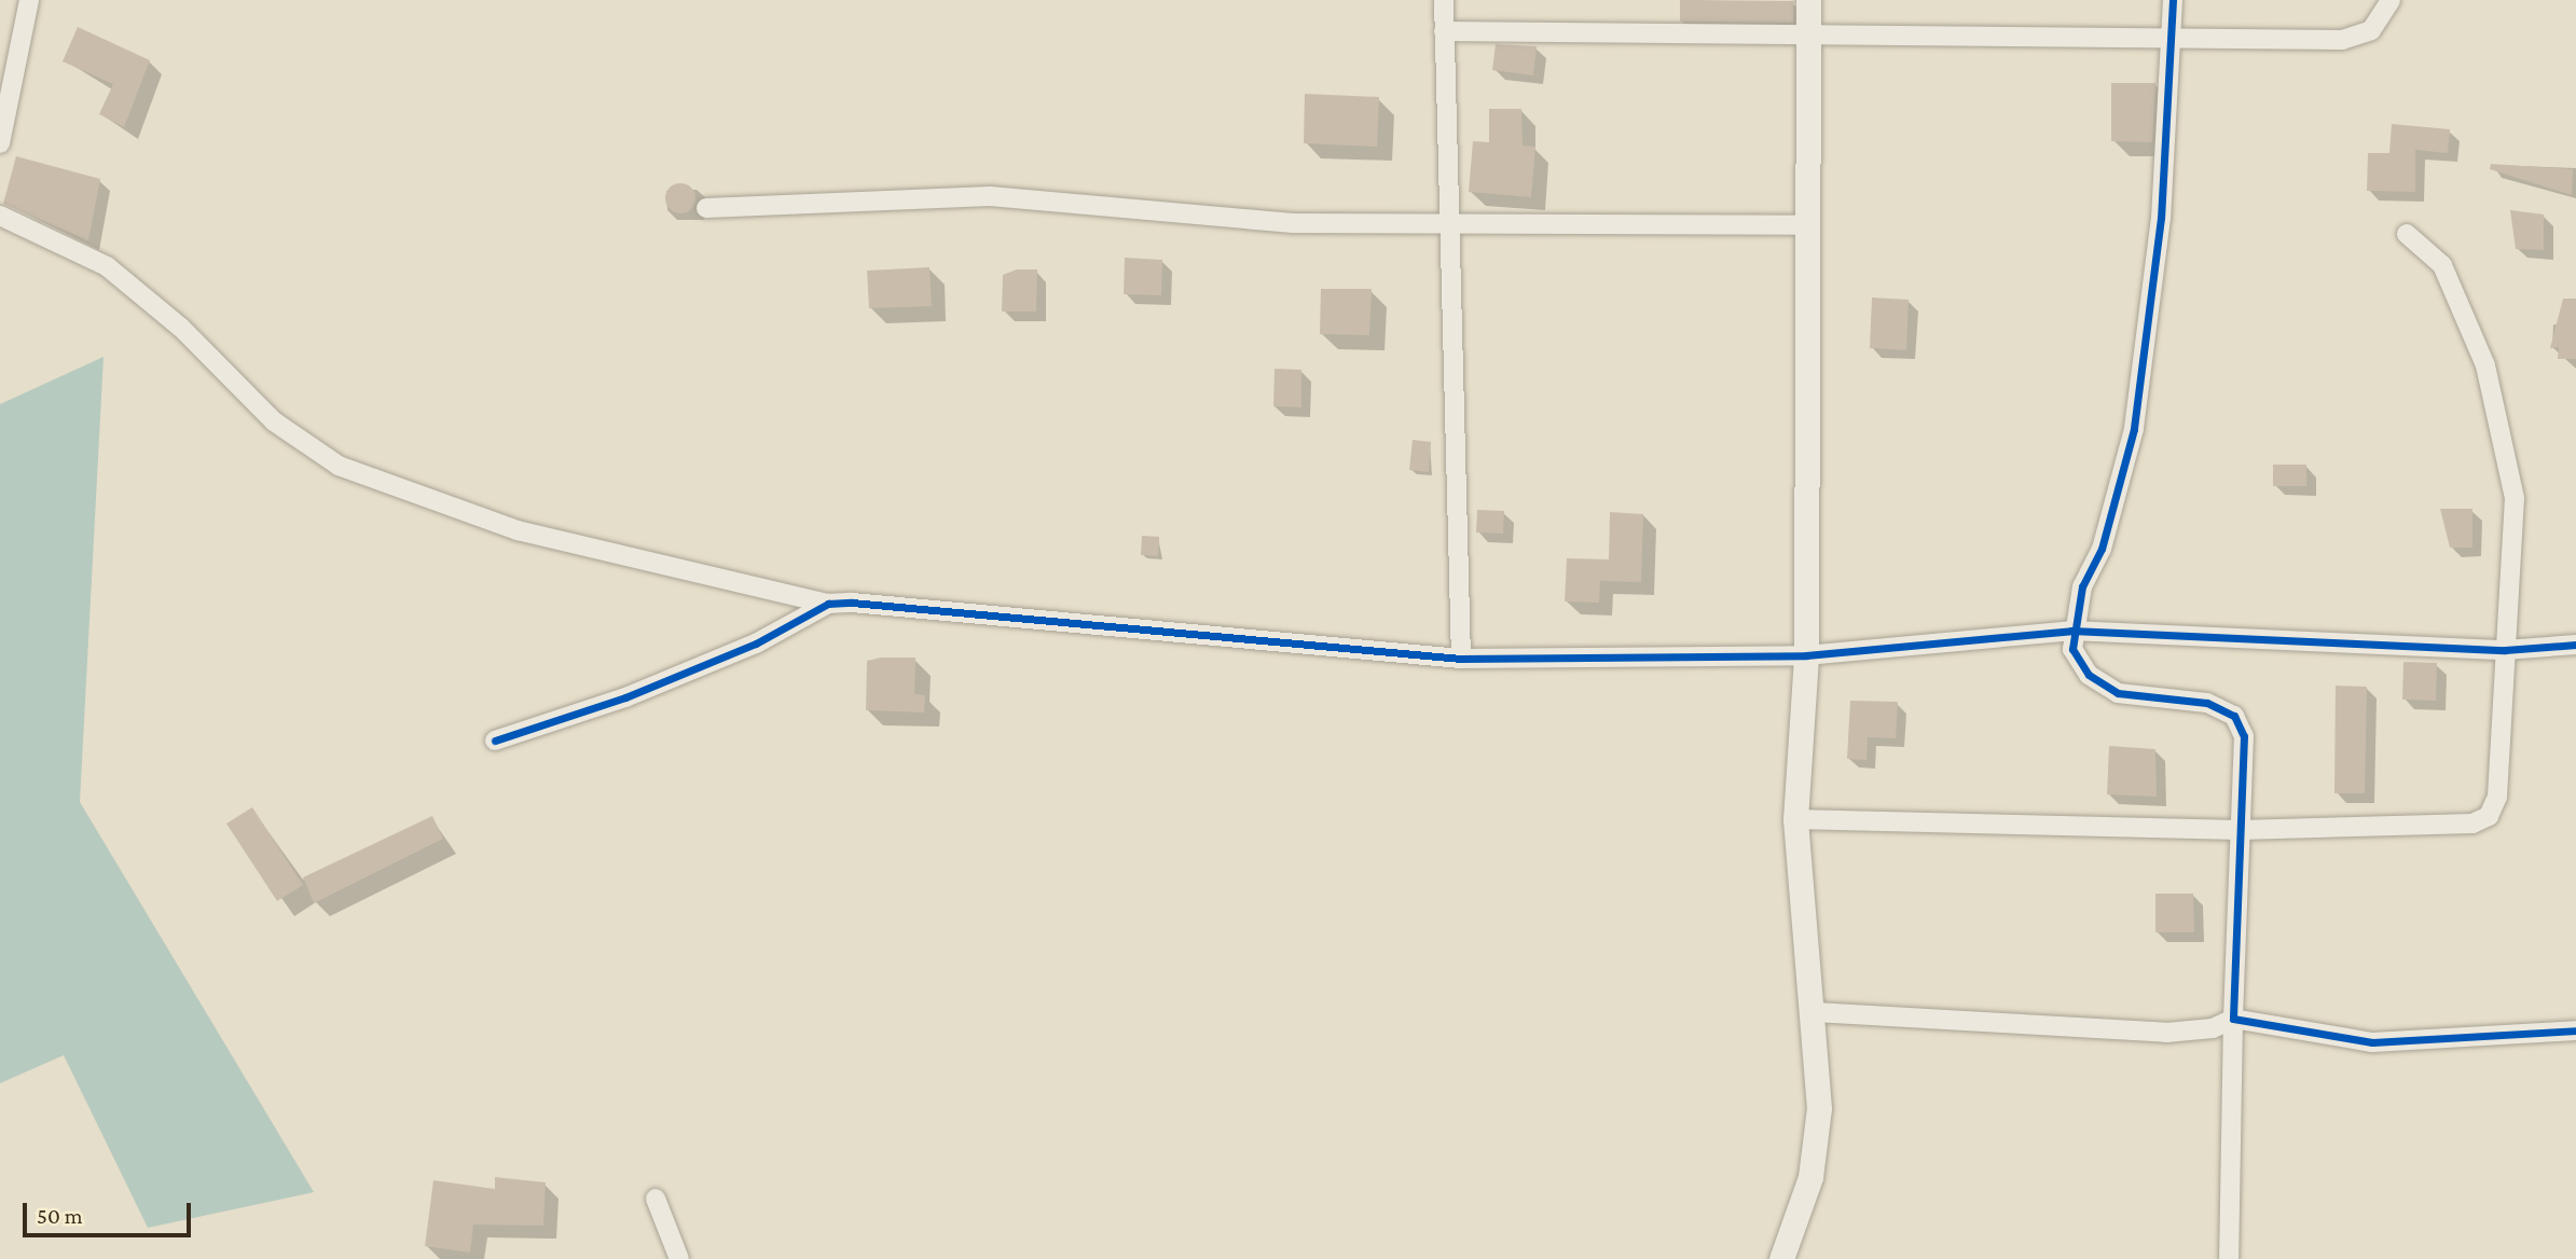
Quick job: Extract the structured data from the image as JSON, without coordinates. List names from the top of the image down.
{
  "scale_bar": "50 m"
}
